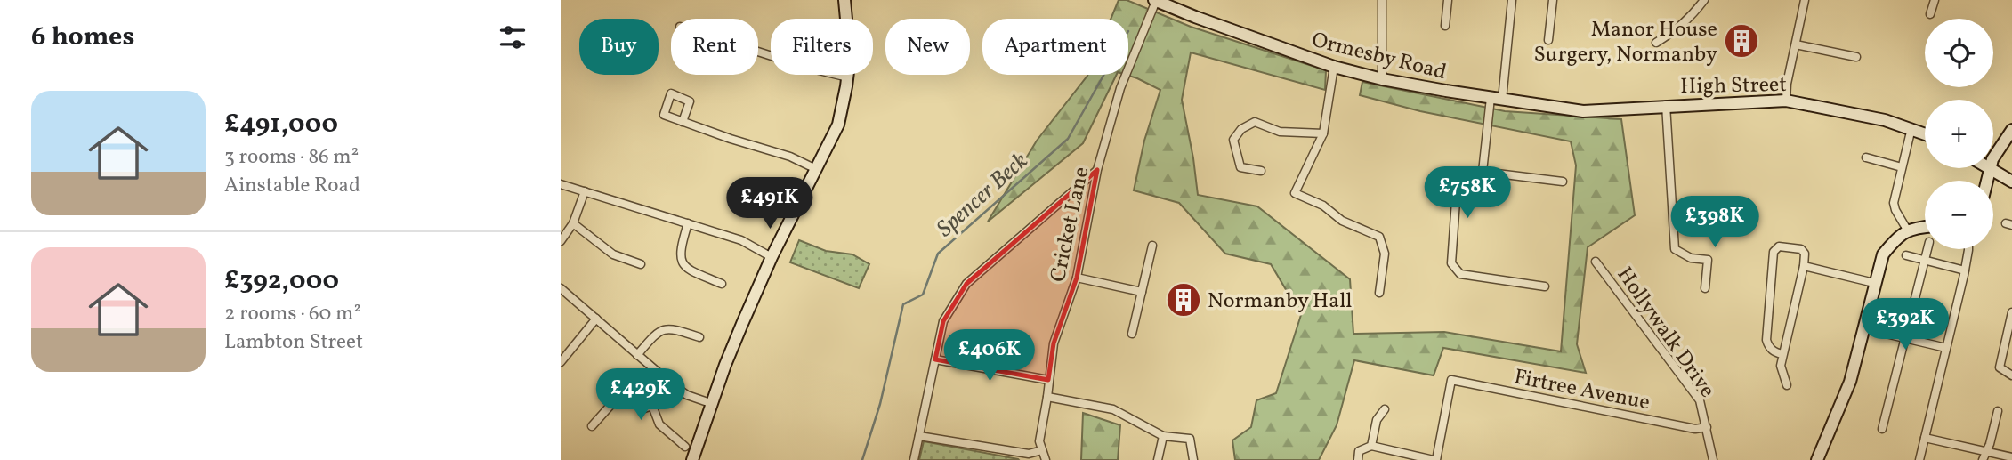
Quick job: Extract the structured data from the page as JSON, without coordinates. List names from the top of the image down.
{
  "streets": {
    "street": [
      "Ormesby Road",
      "High Street",
      "Cricket Lane",
      "Hollywalk Drive",
      "Firtree Avenue"
    ]
  },
  "crossings": [
    ["Ormesby Road", "High Street"],
    ["Ormesby Road", "Cricket Lane"],
    ["Hollywalk Drive", "Firtree Avenue"]
  ],
  "water": ["Spencer Beck"],
  "places": {
    "building": ["Manor House Surgery, Normanby", "Normanby Hall"]
  },
  "page": {
    "heading": "6 homes",
    "map_buttons": ["+", "−"],
    "chip": [
      "Buy",
      "Rent",
      "Filters",
      "New",
      "Apartment"
    ],
    "list": [
      {
        "name": "£491,000",
        "note": "3 rooms · 86 m² · Ainstable Road"
      },
      {
        "name": "£392,000",
        "note": "2 rooms · 60 m² · Lambton Street"
      }
    ],
    "price": [
      "£758K",
      "£491K",
      "£398K",
      "£392K",
      "£406K",
      "£429K"
    ]
  }
}
